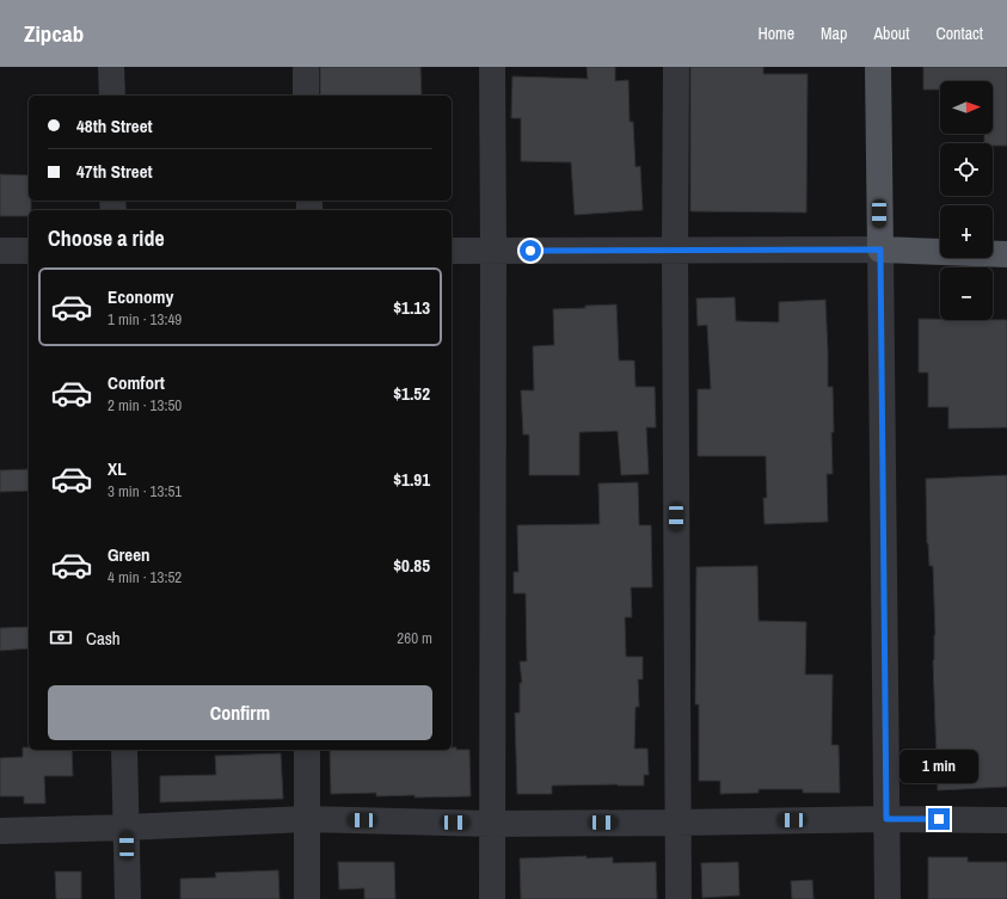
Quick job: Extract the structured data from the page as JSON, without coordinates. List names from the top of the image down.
{
  "north": "right",
  "page": {
    "header": "Zipcab",
    "nav": [
      "Home",
      "Map",
      "About",
      "Contact"
    ],
    "map_buttons": ["+", "−"],
    "banner": ["48th Street", "47th Street"],
    "heading": "Choose a ride",
    "list": [
      {
        "name": "Economy",
        "note": "1 min · 13:49",
        "value": "$1.13"
      },
      {
        "name": "Comfort",
        "note": "2 min · 13:50",
        "value": "$1.52"
      },
      {
        "name": "XL",
        "note": "3 min · 13:51",
        "value": "$1.91"
      },
      {
        "name": "Green",
        "note": "4 min · 13:52",
        "value": "$0.85"
      }
    ],
    "pay": ["Cash", "260 m"],
    "buttons": "Confirm",
    "bubble": "1 min"
  }
}
